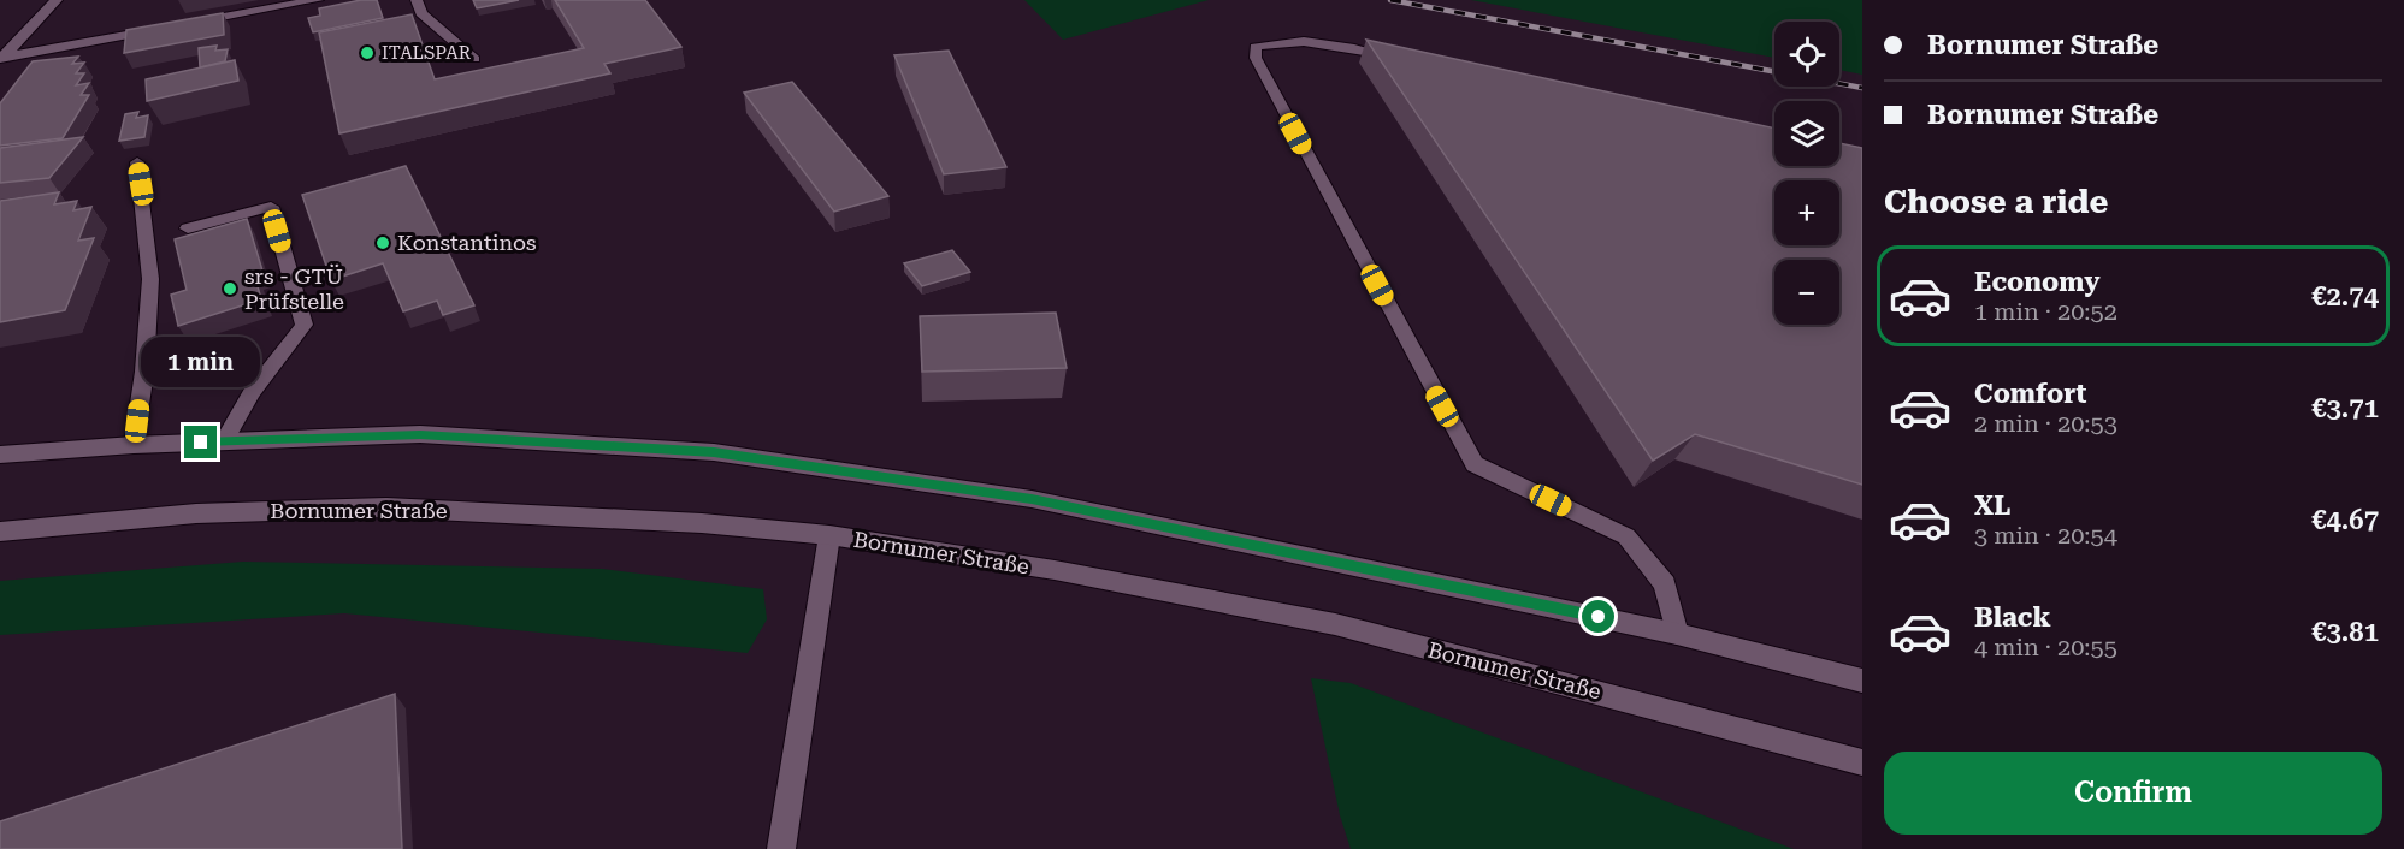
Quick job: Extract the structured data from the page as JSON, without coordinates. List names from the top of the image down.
{
  "streets": {
    "main road": ["Bornumer Straße"]
  },
  "places": ["ITALSPAR", "Konstantinos", "srs - GTÜ Prüfstelle"],
  "page": {
    "banner": ["Bornumer Straße", "Bornumer Straße"],
    "map_buttons": ["+", "−"],
    "heading": "Choose a ride",
    "list": [
      {
        "name": "Economy",
        "note": "1 min · 20:52",
        "value": "€2.74"
      },
      {
        "name": "Comfort",
        "note": "2 min · 20:53",
        "value": "€3.71"
      },
      {
        "name": "XL",
        "note": "3 min · 20:54",
        "value": "€4.67"
      },
      {
        "name": "Black",
        "note": "4 min · 20:55",
        "value": "€3.81"
      }
    ],
    "bubble": "1 min",
    "buttons": "Confirm"
  }
}
